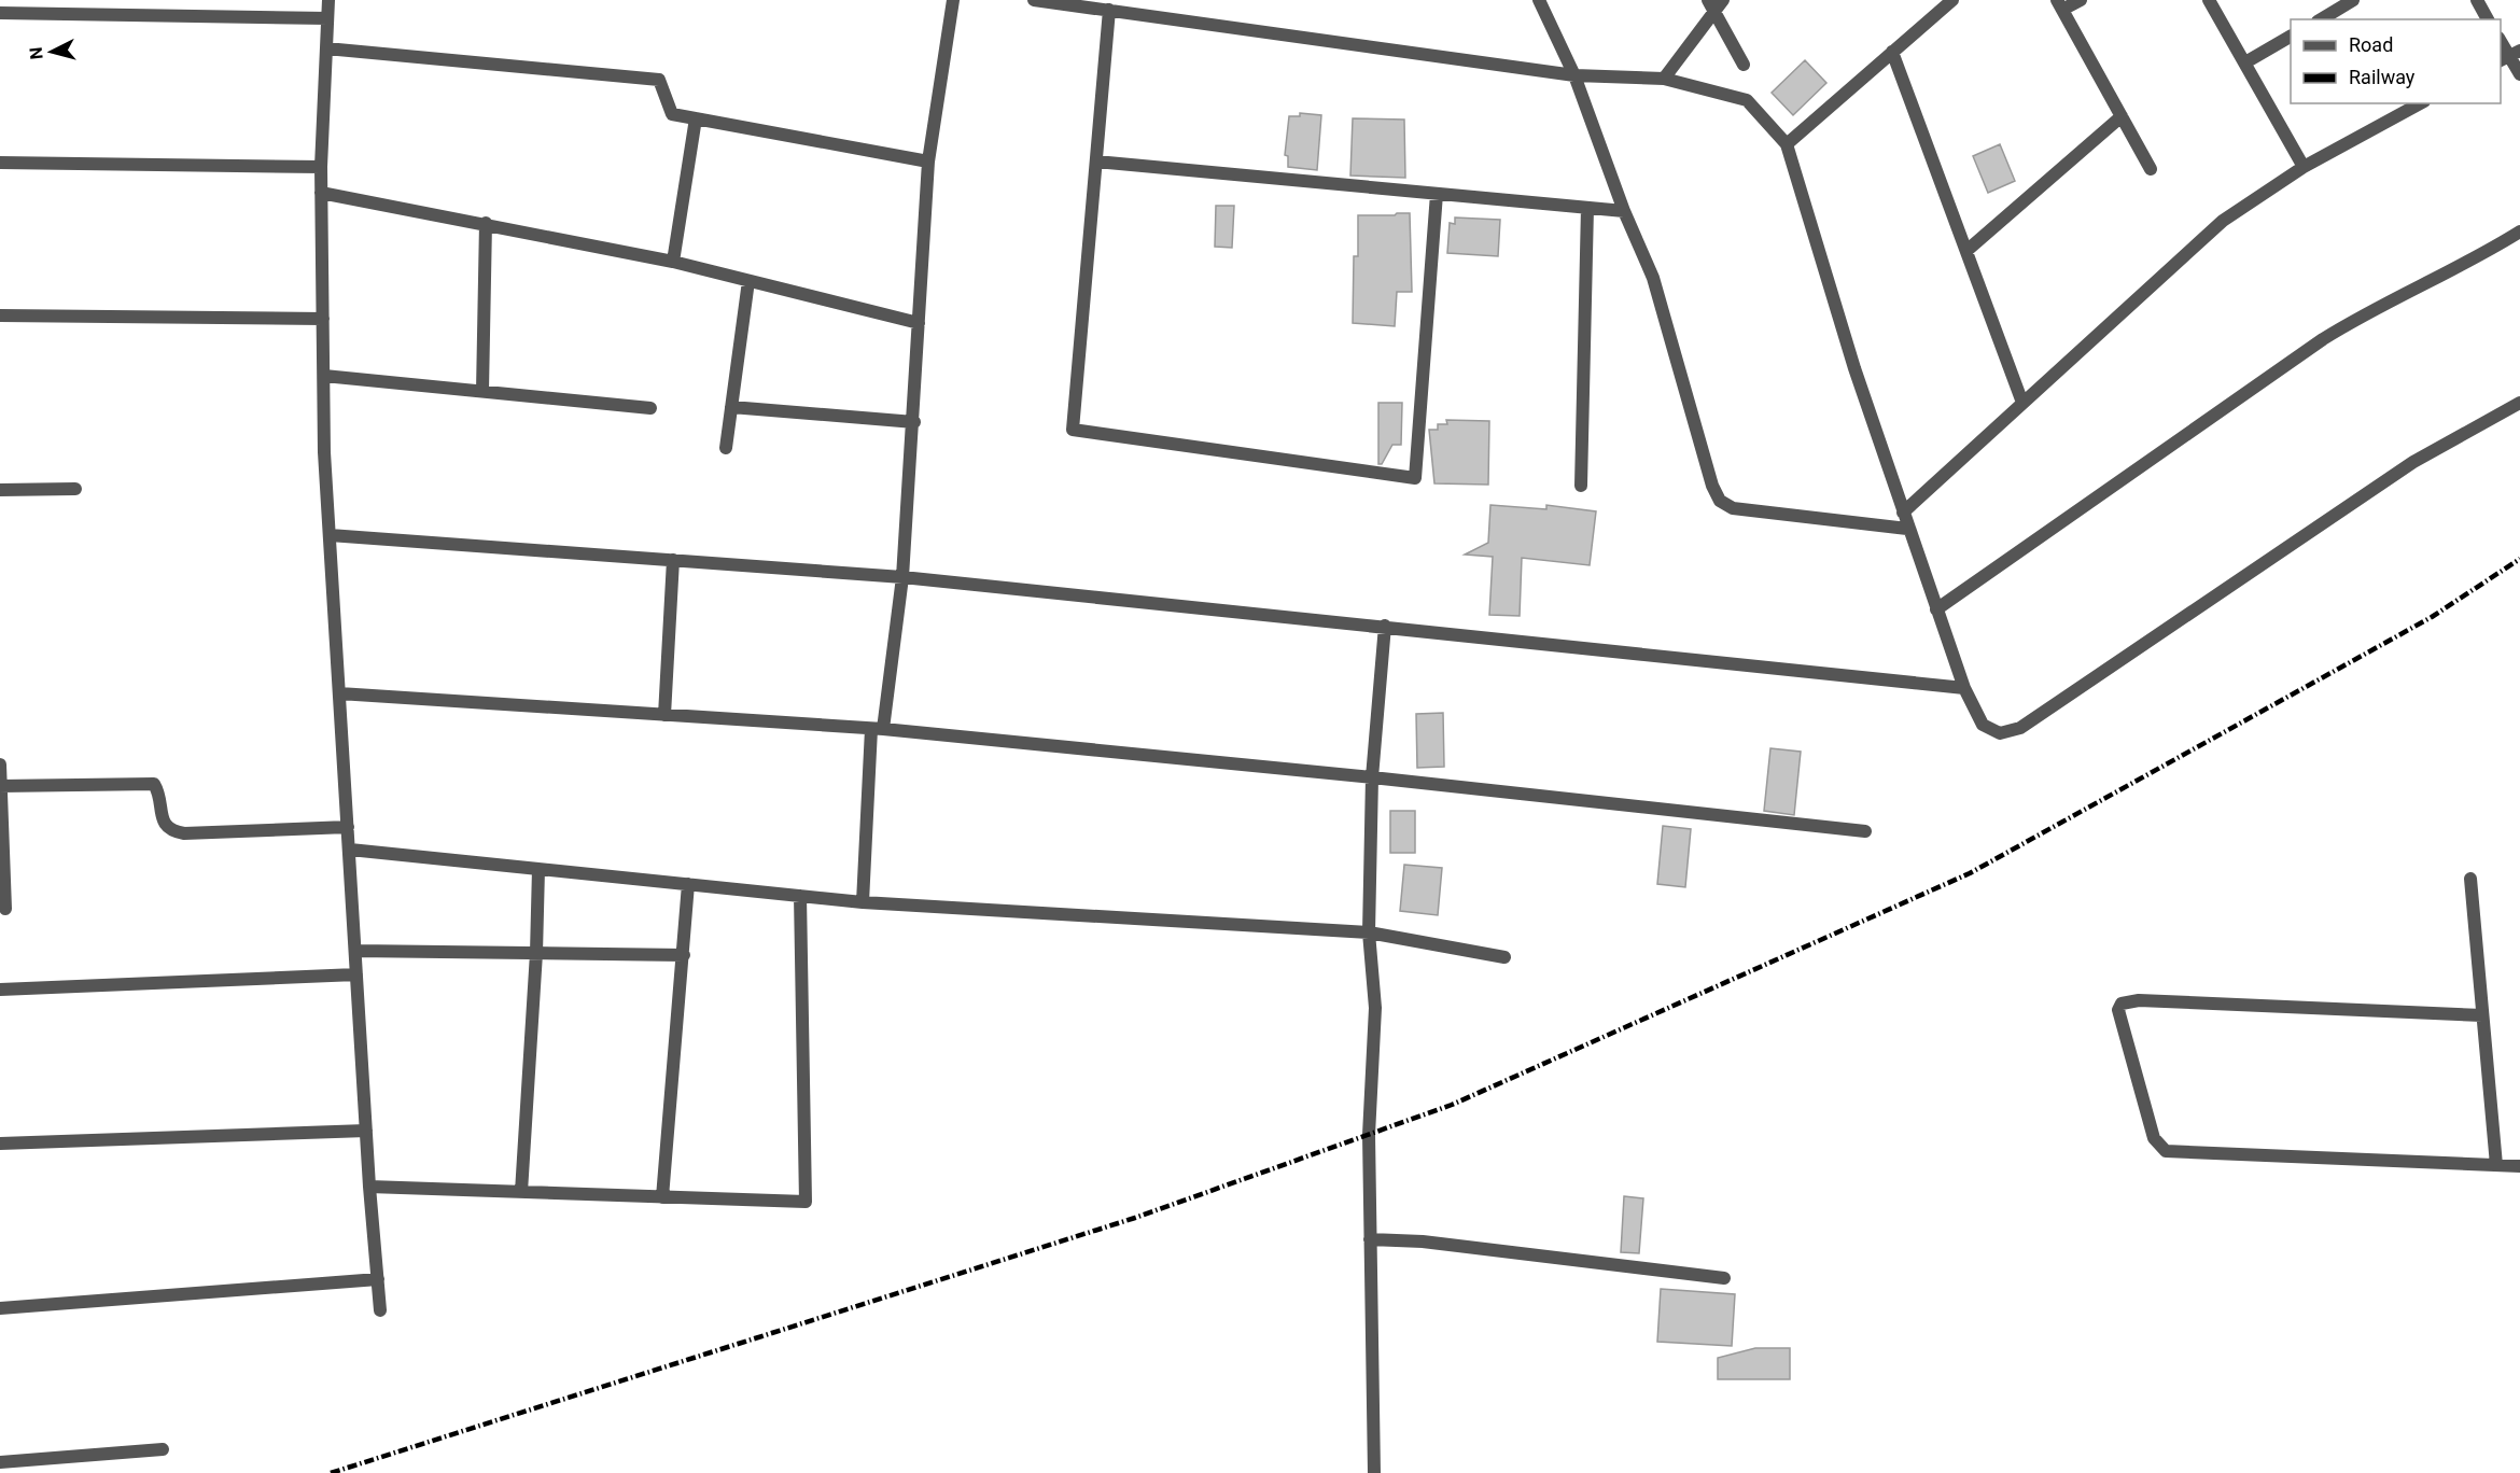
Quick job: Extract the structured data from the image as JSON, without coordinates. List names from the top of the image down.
{
  "legend": ["Road", "Railway"],
  "north": "left"
}
